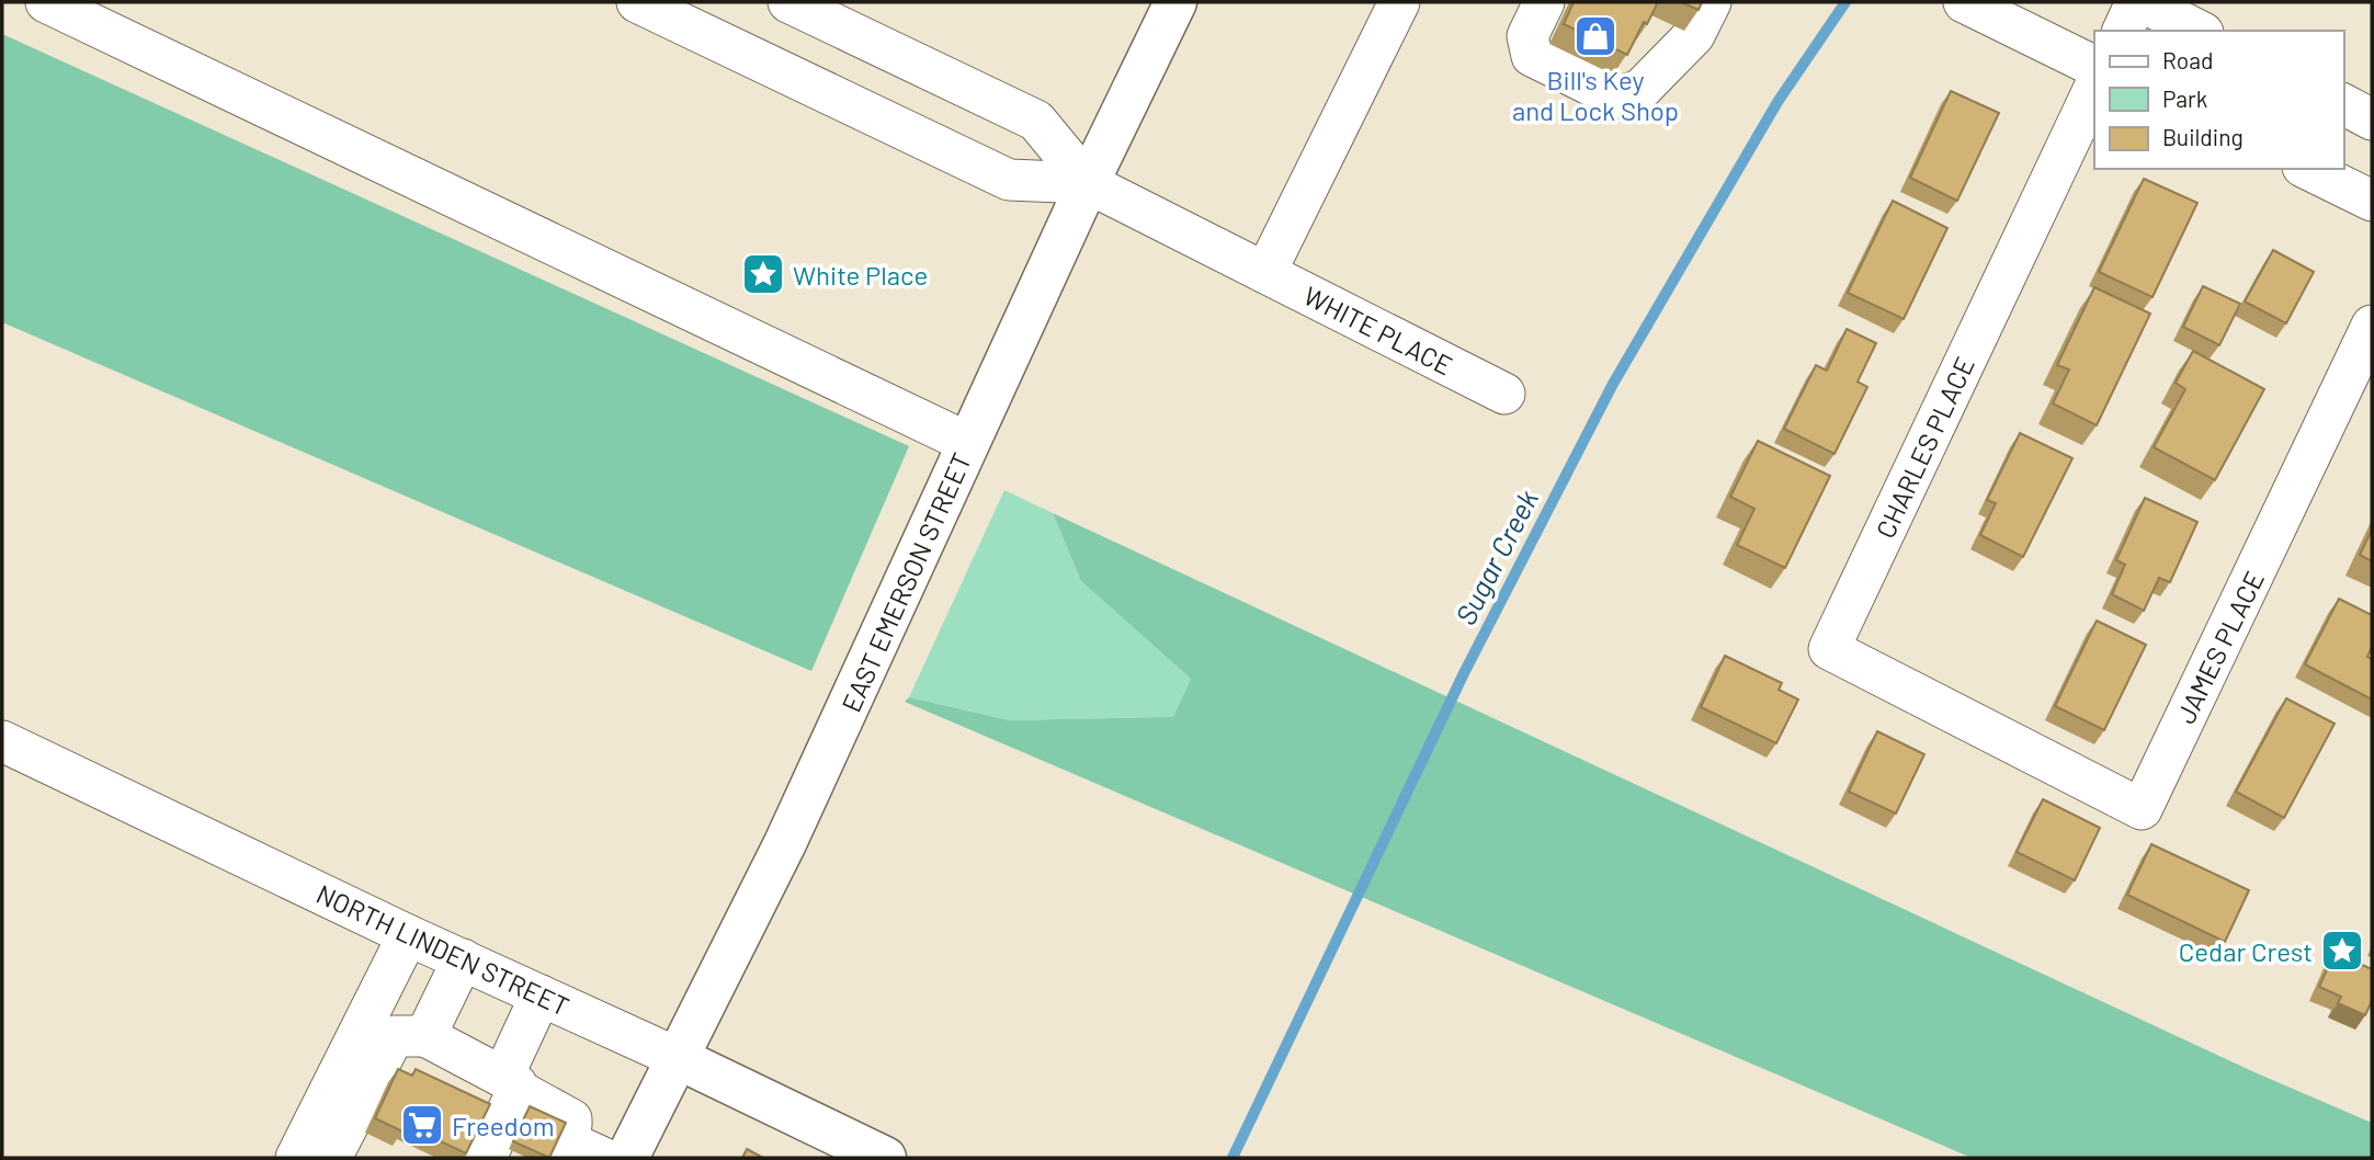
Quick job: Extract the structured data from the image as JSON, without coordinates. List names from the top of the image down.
{
  "streets": {
    "main road": ["EAST EMERSON STREET", "NORTH LINDEN STREET"],
    "street": ["WHITE PLACE", "CHARLES PLACE", "JAMES PLACE"]
  },
  "crossings": [
    ["WHITE PLACE", "EAST EMERSON STREET"],
    ["CHARLES PLACE", "JAMES PLACE"],
    ["EAST EMERSON STREET", "NORTH LINDEN STREET"]
  ],
  "water": ["Sugar Creek"],
  "places": {
    "shop": ["Bill's Key and Lock Shop"],
    "place": ["White Place", "Cedar Crest"],
    "supermarket": ["Freedom"]
  },
  "legend": ["Road", "Park", "Building"]
}
